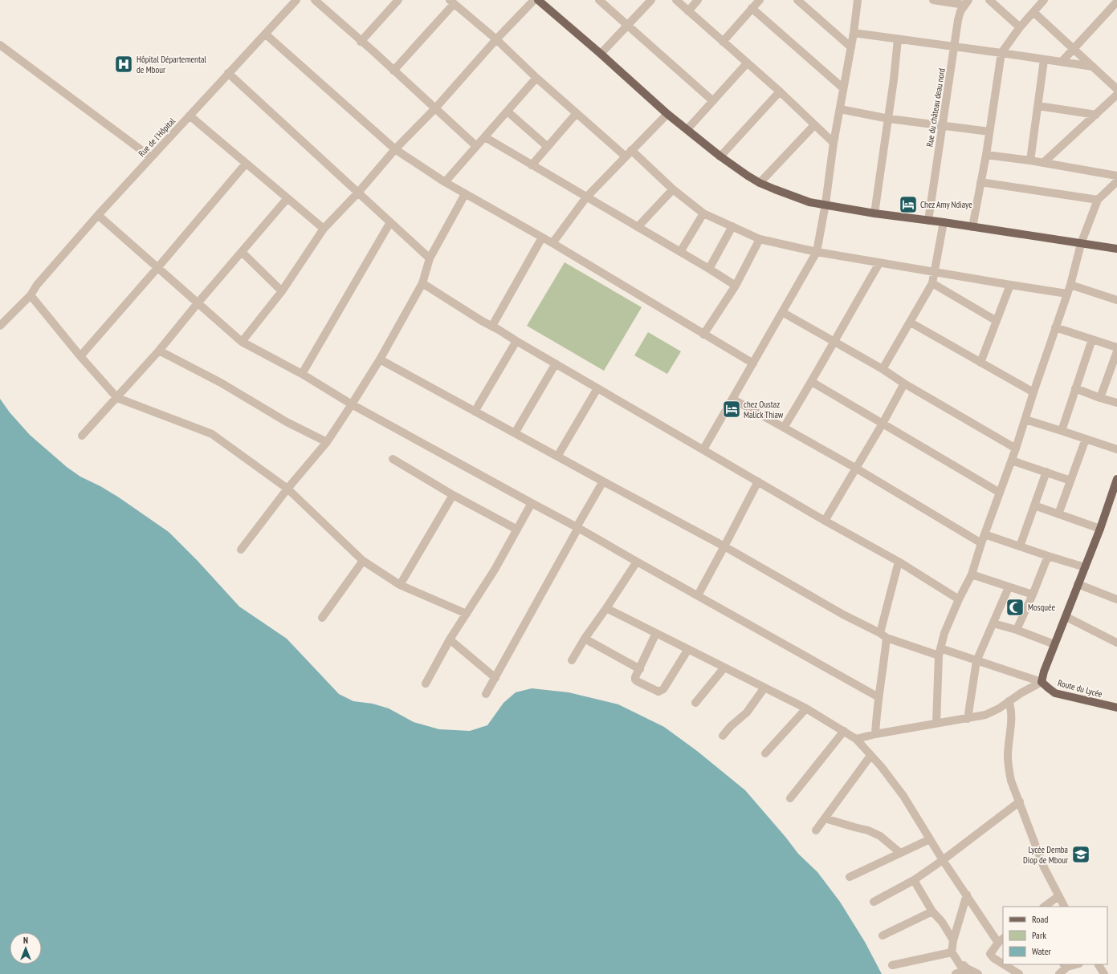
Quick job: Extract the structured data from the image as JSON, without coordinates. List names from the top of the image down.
{
  "streets": {
    "main road": ["Route du Lycée"],
    "street": ["Rue du château deau nord", "Rue de l'Hôpital"]
  },
  "places": {
    "hospital": ["Hôpital Départemental de Mbour"],
    "hotel": ["Chez Amy Ndiaye", "chez Oustaz Malick Thiaw"],
    "mosque": ["Mosquée"],
    "school or university": ["Lycée Demba Diop de Mbour"]
  },
  "legend": ["Road", "Park", "Water"],
  "north": "top"
}
